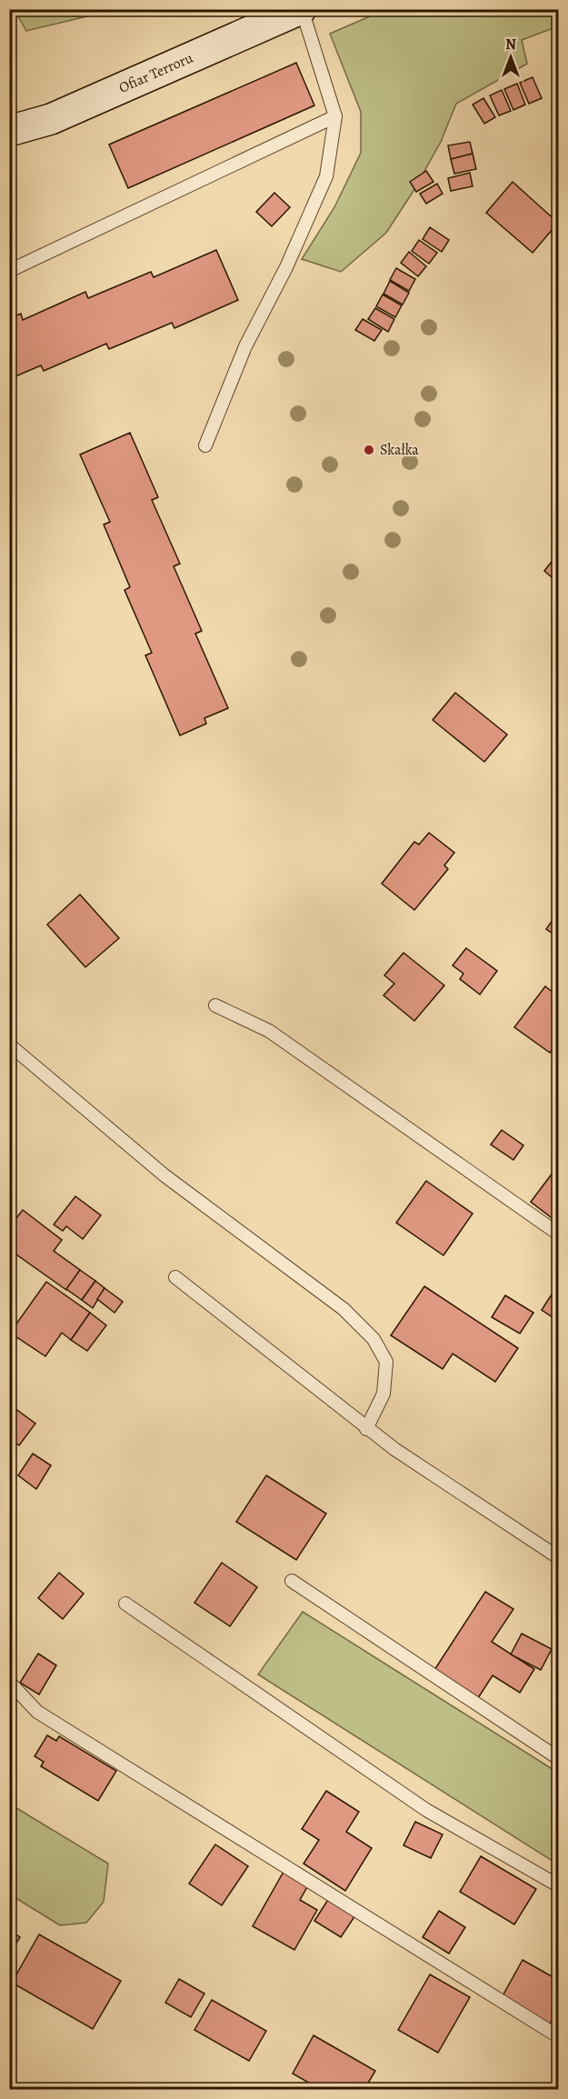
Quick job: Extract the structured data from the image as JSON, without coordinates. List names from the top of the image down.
{
  "streets": {
    "street": ["Ofiar Terroru"]
  },
  "places": ["Skałka"],
  "north": "top"
}
